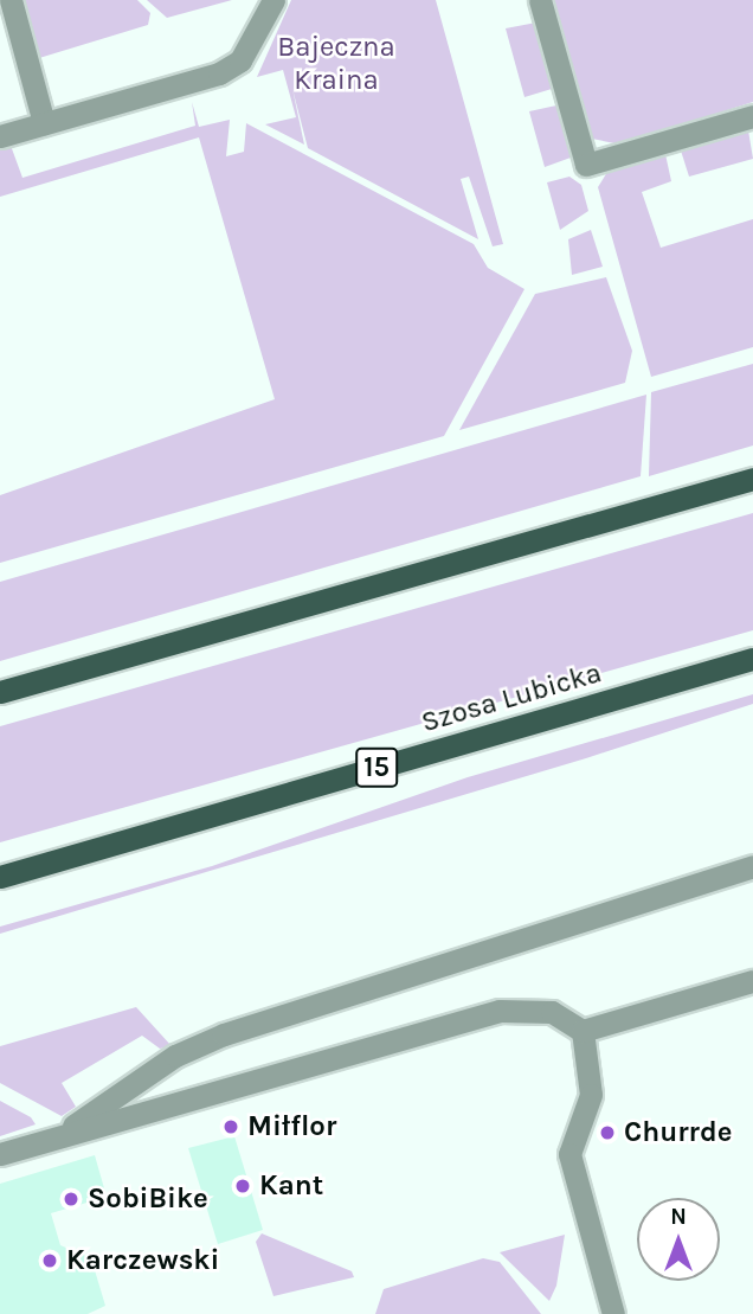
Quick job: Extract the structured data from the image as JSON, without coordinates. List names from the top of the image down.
{
  "streets": {
    "main road": ["Szosa Lubicka", "15"]
  },
  "parks": ["Bajeczna Kraina"],
  "places": [
    "Miłflor",
    "Churrde",
    "Kant",
    "SobiBike",
    "Karczewski"
  ],
  "north": "top"
}
